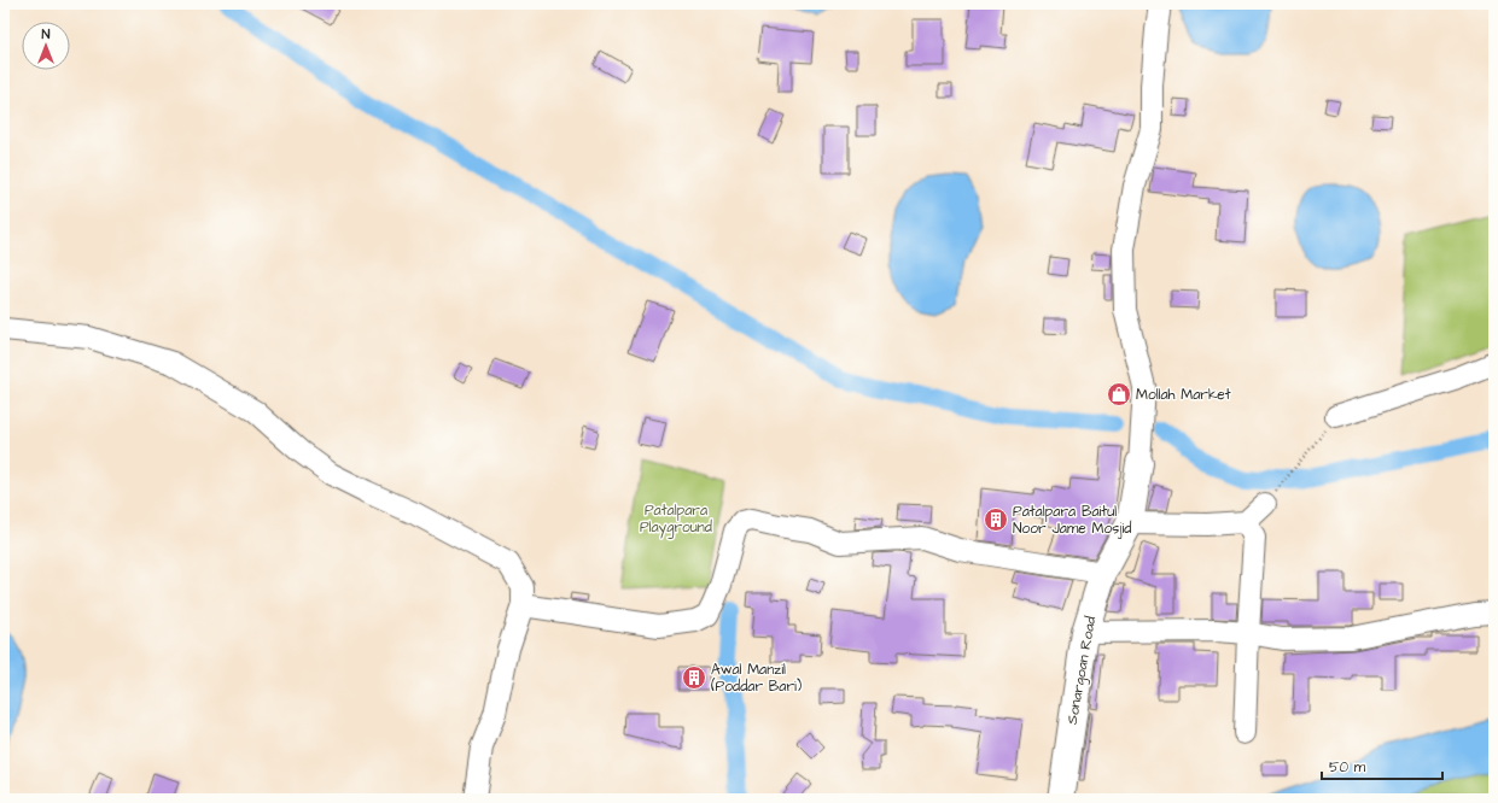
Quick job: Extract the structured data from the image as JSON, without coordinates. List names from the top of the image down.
{
  "streets": {
    "main road": ["Sonargoan Road"]
  },
  "parks": ["Patalpara Playground"],
  "places": {
    "shop": ["Mollah Market"],
    "building": ["Patalpara Baitul Noor Jame Mosjid", "Awal Manzil (Poddar Bari)"]
  },
  "scale_bar": "50 m",
  "north": "top"
}
